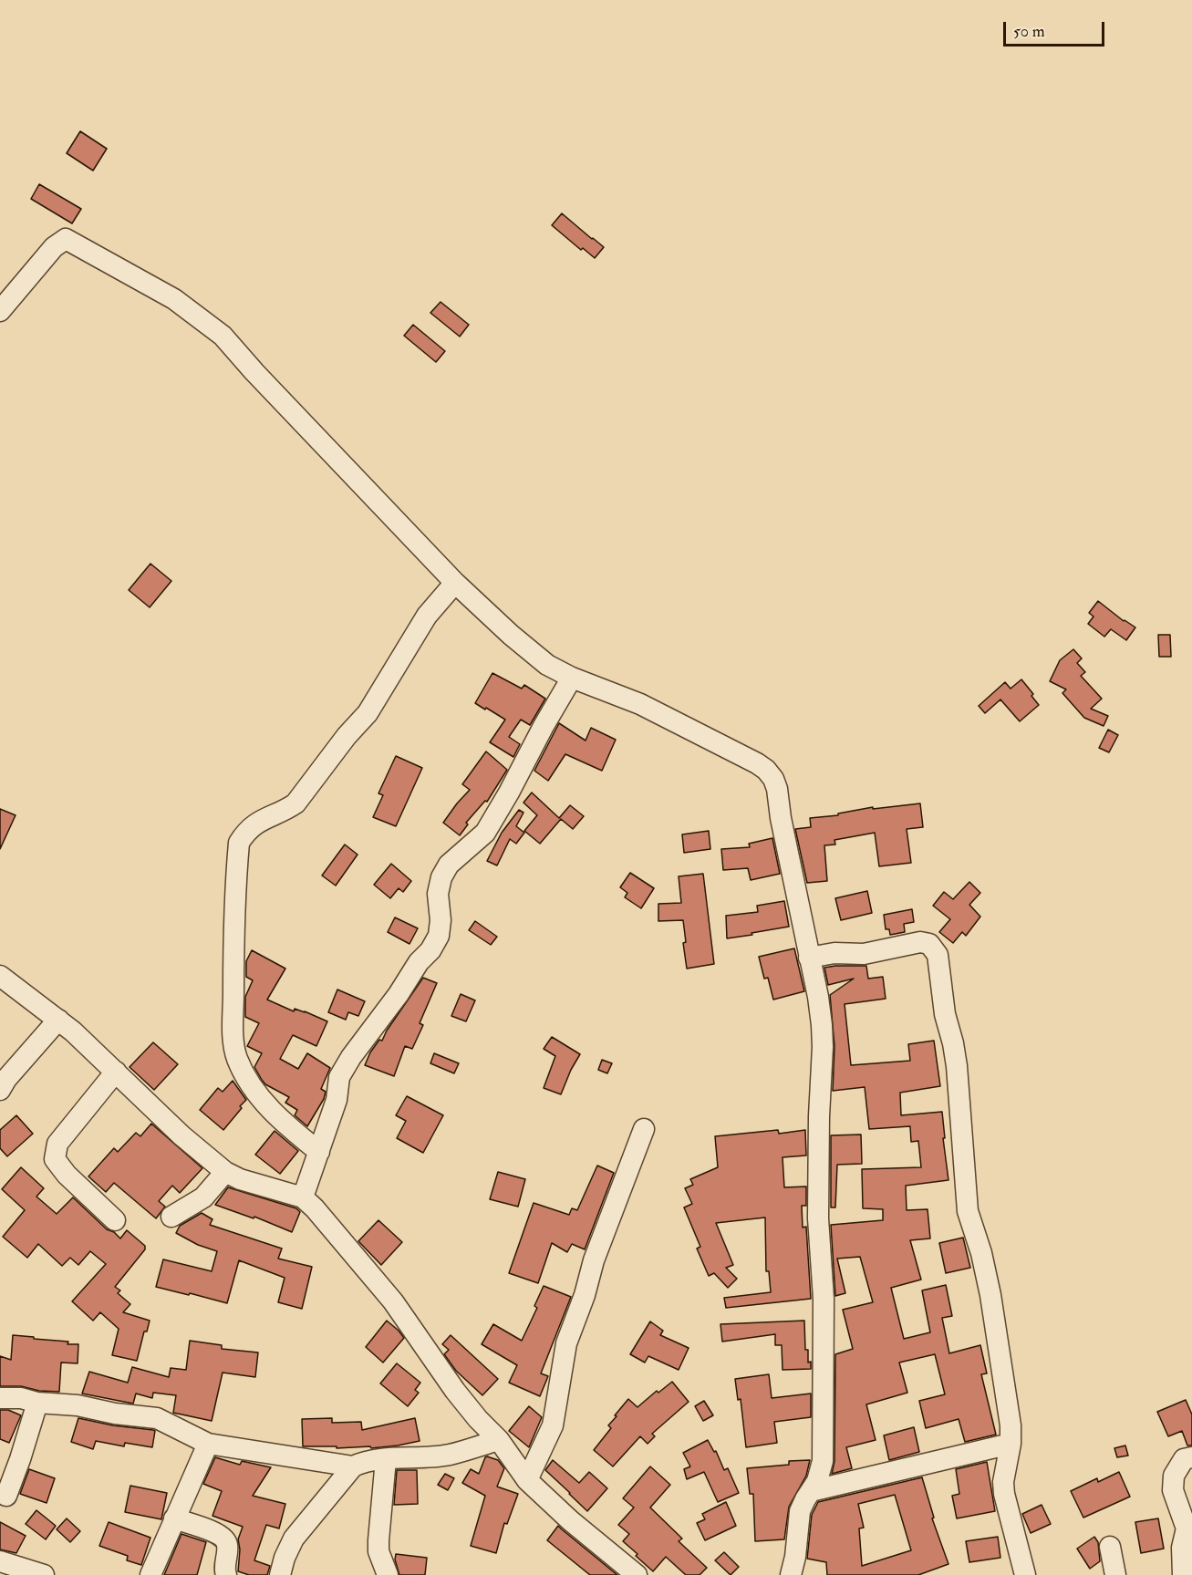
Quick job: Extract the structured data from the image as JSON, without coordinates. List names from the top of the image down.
{
  "scale_bar": "50 m"
}
